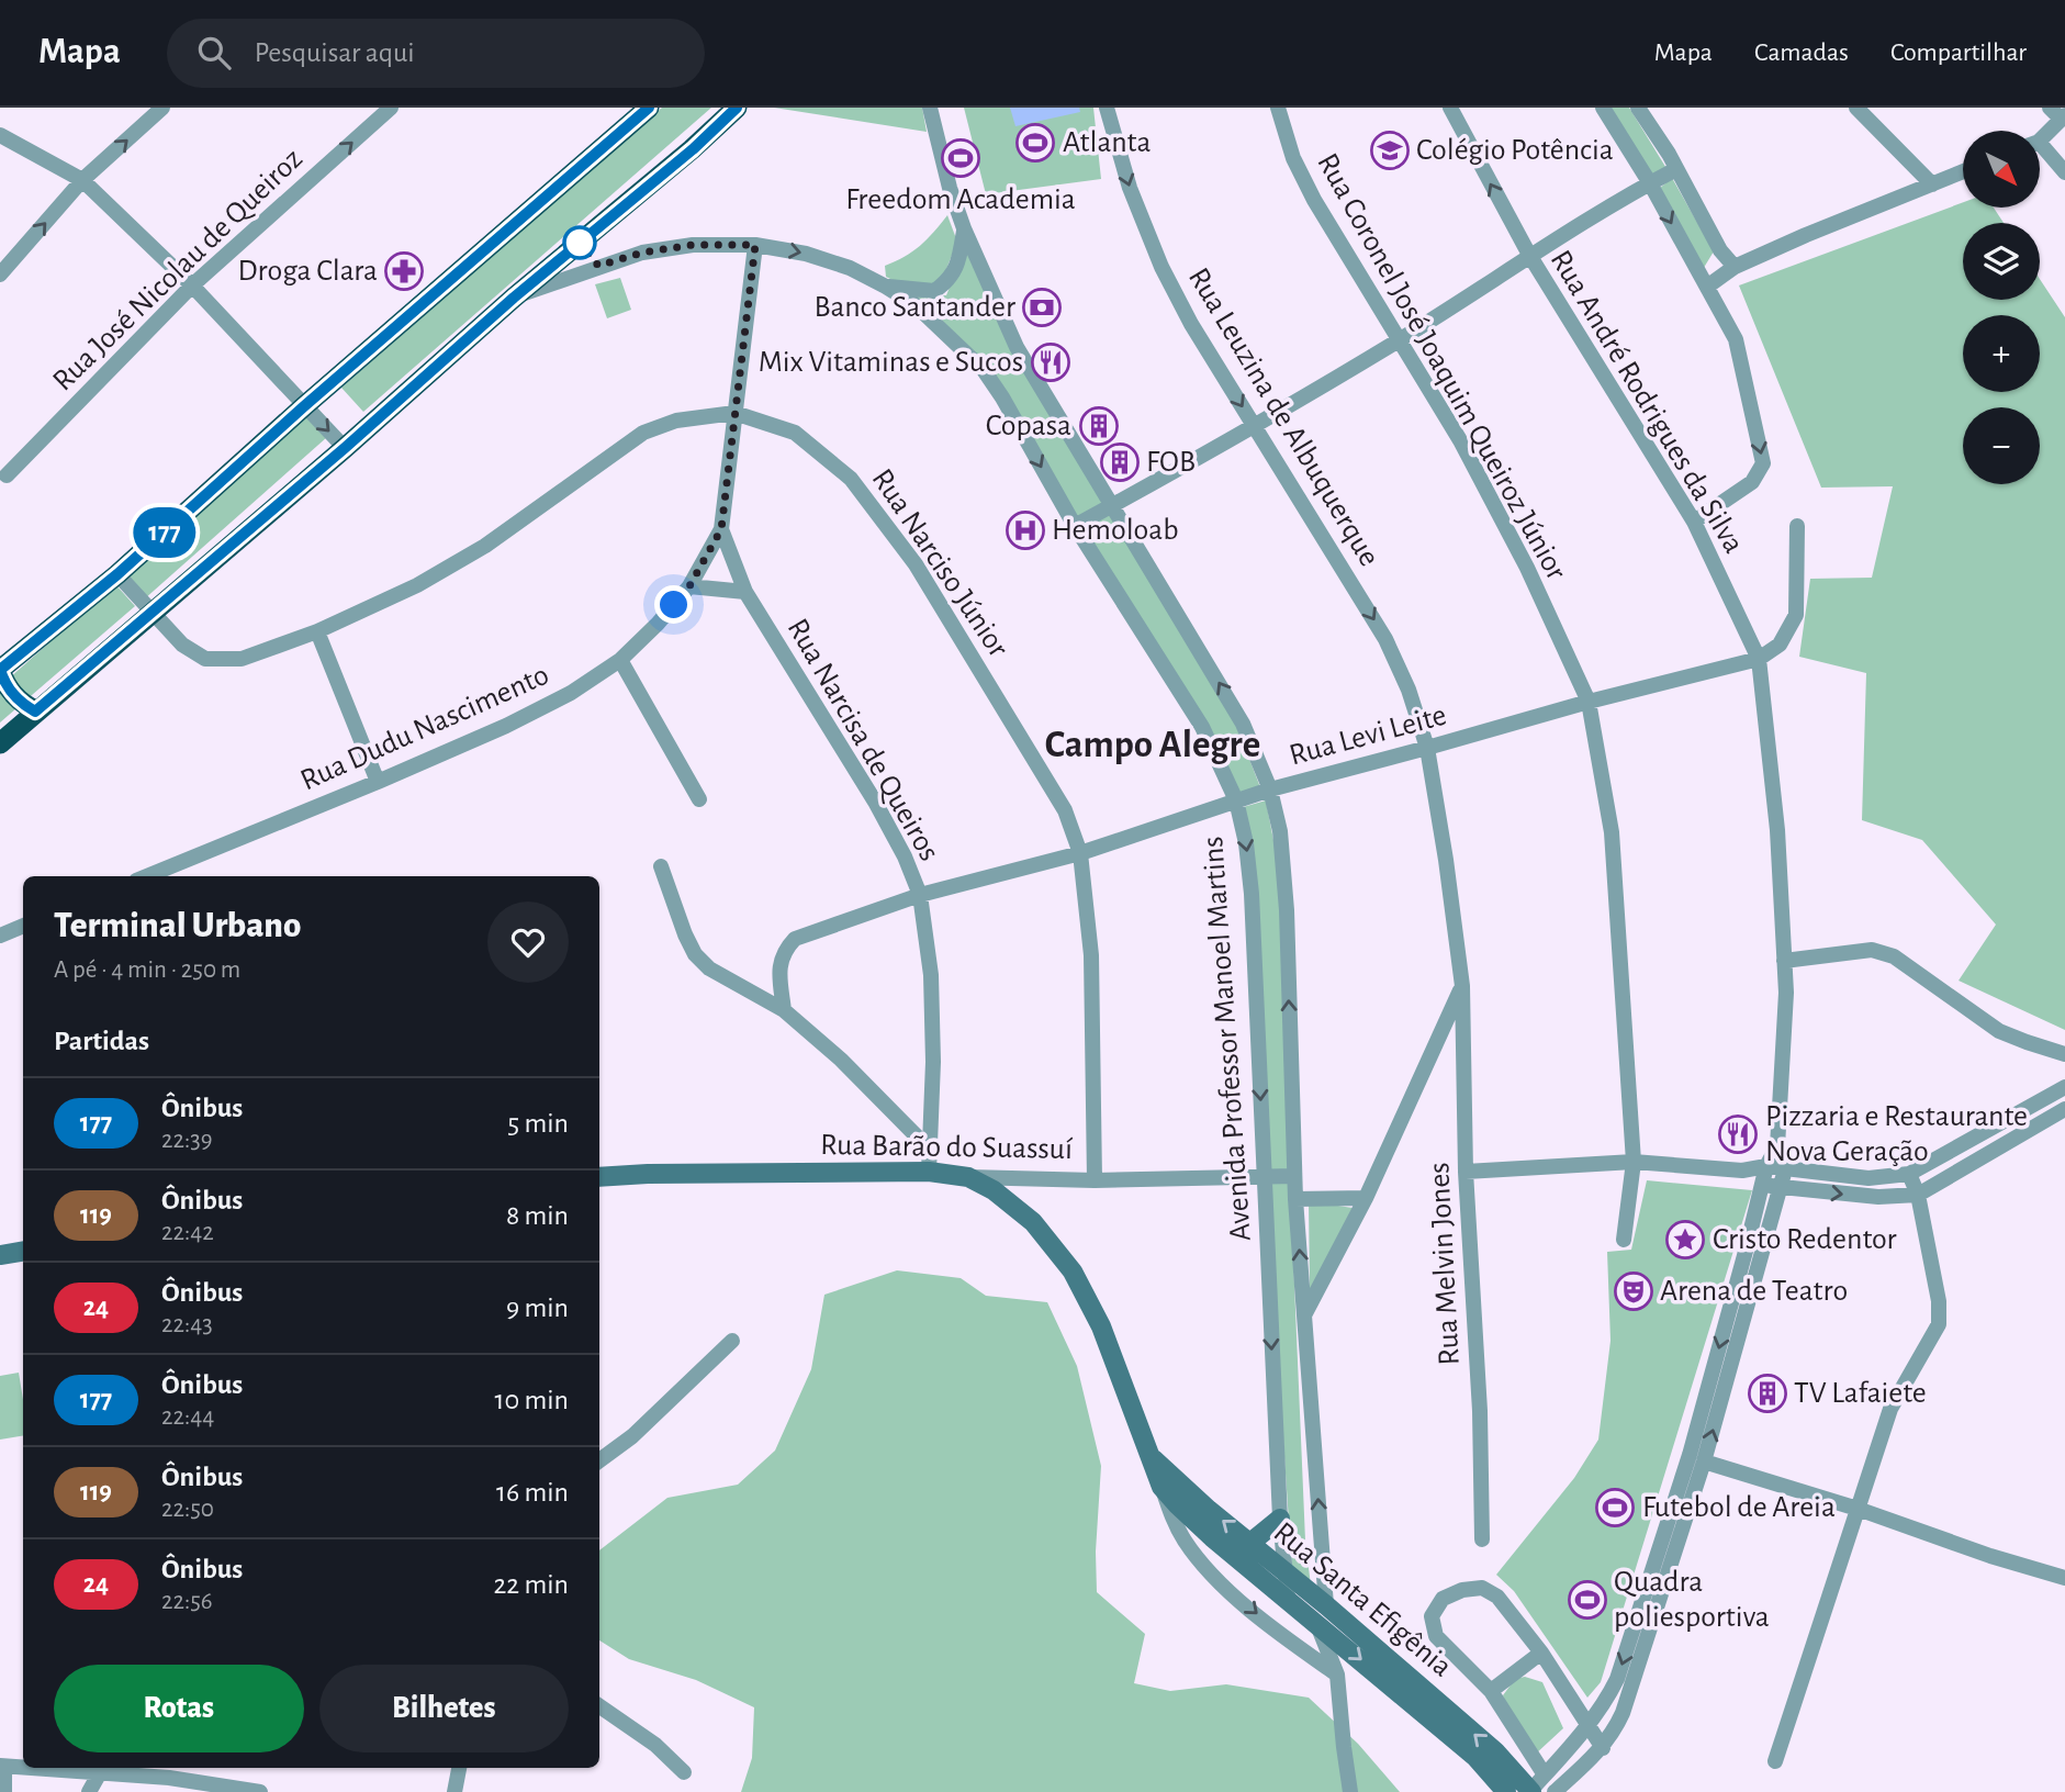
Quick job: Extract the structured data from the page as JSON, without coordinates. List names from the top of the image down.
{
  "streets": {
    "main road": ["Rua Barão do Suassuí", "Rua Santa Efigênia"],
    "street": [
      "Rua José Nicolau de Queiroz",
      "Rua Coronel José Joaquim Queiroz Júnior",
      "Rua André Rodrigues da Silva",
      "Rua Leuzina de Albuquerque",
      "Rua Narciso Júnior",
      "Rua Dudu Nascimento",
      "Rua Levi Leite",
      "Rua Narcisa de Queiros",
      "Avenida Professor Manoel Martins",
      "Rua Melvin Jones"
    ]
  },
  "crossings": [
    ["Rua Coronel José Joaquim Queiroz Júnior", "Rua Levi Leite"],
    ["Rua André Rodrigues da Silva", "Rua Levi Leite"],
    ["Rua André Rodrigues da Silva", "Rua Santa Efigênia"],
    ["Rua Leuzina de Albuquerque", "Rua Levi Leite"],
    ["Rua Leuzina de Albuquerque", "Rua Melvin Jones"],
    ["Rua Narciso Júnior", "Rua Levi Leite"],
    ["Rua Narciso Júnior", "Rua Barão do Suassuí"],
    ["Rua Dudu Nascimento", "Rua Narcisa de Queiros"],
    ["Rua Levi Leite", "Rua Narcisa de Queiros"],
    ["Rua Levi Leite", "Avenida Professor Manoel Martins"],
    ["Rua Levi Leite", "Rua Melvin Jones"],
    ["Rua Narcisa de Queiros", "Rua Barão do Suassuí"],
    ["Avenida Professor Manoel Martins", "Rua Barão do Suassuí"],
    ["Avenida Professor Manoel Martins", "Rua Melvin Jones"],
    ["Avenida Professor Manoel Martins", "Rua Santa Efigênia"],
    ["Rua Barão do Suassuí", "Rua Santa Efigênia"]
  ],
  "one_way": ["Rua José Nicolau de Queiroz", "Rua Leuzina de Albuquerque"],
  "districts": ["Campo Alegre"],
  "places": {
    "sports": [
      "Atlanta",
      "Freedom Academia",
      "Futebol de Areia",
      "Quadra poliesportiva"
    ],
    "school or university": ["Colégio Potência"],
    "pharmacy": ["Droga Clara"],
    "bank": ["Banco Santander"],
    "restaurant": ["Mix Vitaminas e Sucos", "Pizzaria e Restaurante Nova Geração"],
    "building": ["Copasa", "FOB", "TV Lafaiete"],
    "hospital": ["Hemoloab"],
    "place": ["Cristo Redentor"],
    "theatre": ["Arena de Teatro"]
  },
  "lines": ["bus line 177"],
  "north": "bottom right",
  "page": {
    "header": "Mapa",
    "search": "Pesquisar aqui",
    "nav": ["Mapa", "Camadas", "Compartilhar"],
    "on_map": "177",
    "map_buttons": ["+", "−"],
    "heading": [
      ["Terminal Urbano", "A pé · 4 min · 250 m"],
      "Partidas"
    ],
    "list": [
      {
        "mark": "177",
        "name": "Ônibus",
        "note": "22:39",
        "value": "5 min"
      },
      {
        "mark": "119",
        "name": "Ônibus",
        "note": "22:42",
        "value": "8 min"
      },
      {
        "mark": "24",
        "name": "Ônibus",
        "note": "22:43",
        "value": "9 min"
      },
      {
        "mark": "177",
        "name": "Ônibus",
        "note": "22:44",
        "value": "10 min"
      },
      {
        "mark": "119",
        "name": "Ônibus",
        "note": "22:50",
        "value": "16 min"
      },
      {
        "mark": "24",
        "name": "Ônibus",
        "note": "22:56",
        "value": "22 min"
      }
    ],
    "buttons": ["Rotas", "Bilhetes"]
  }
}
